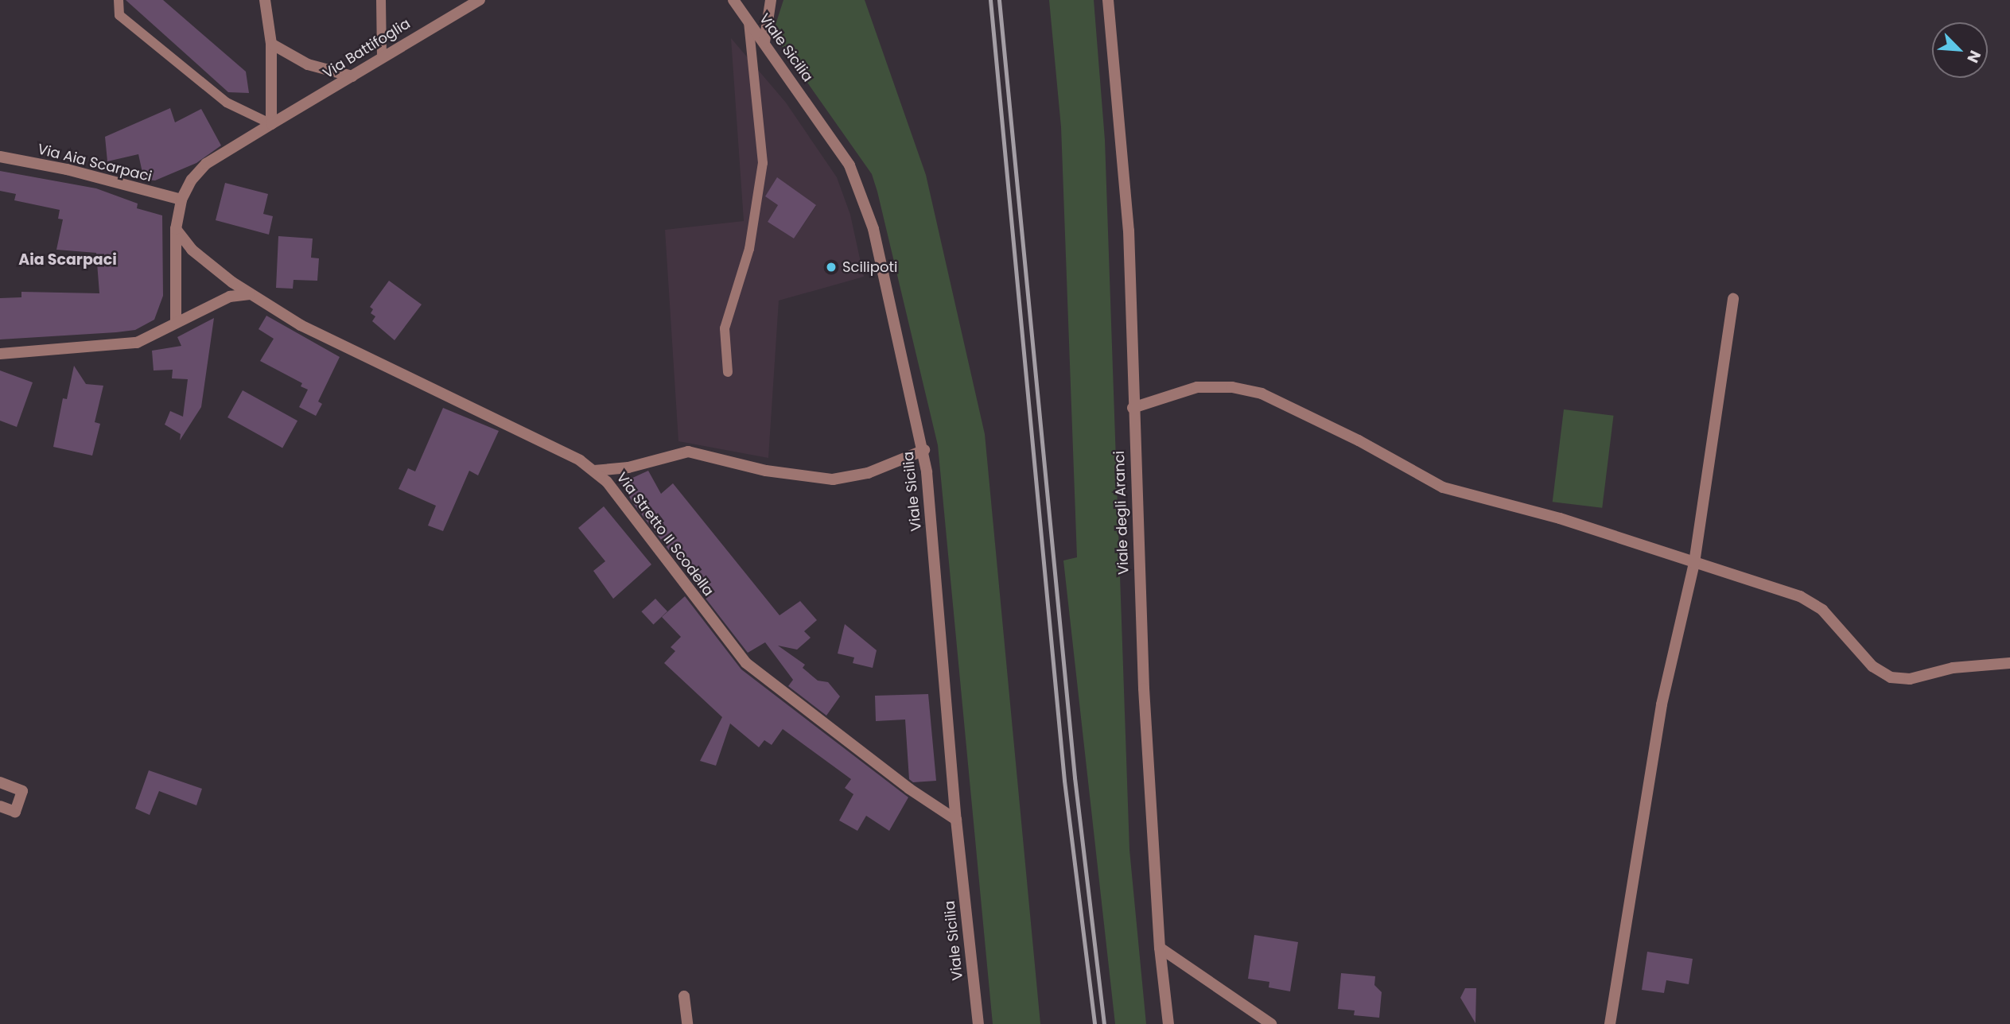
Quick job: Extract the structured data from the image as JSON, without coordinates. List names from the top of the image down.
{
  "streets": {
    "street": [
      "Viale Sicilia",
      "Via Battifoglia",
      "Via Aia Scarpaci",
      "Viale degli Aranci",
      "Via Stretto II Scodella"
    ]
  },
  "crossings": [
    ["Viale Sicilia", "Via Stretto II Scodella"],
    ["Via Battifoglia", "Via Aia Scarpaci"],
    ["Via Battifoglia", "Via Stretto II Scodella"]
  ],
  "districts": ["Aia Scarpaci"],
  "places": ["Scilipoti"],
  "north": "bottom right"
}
